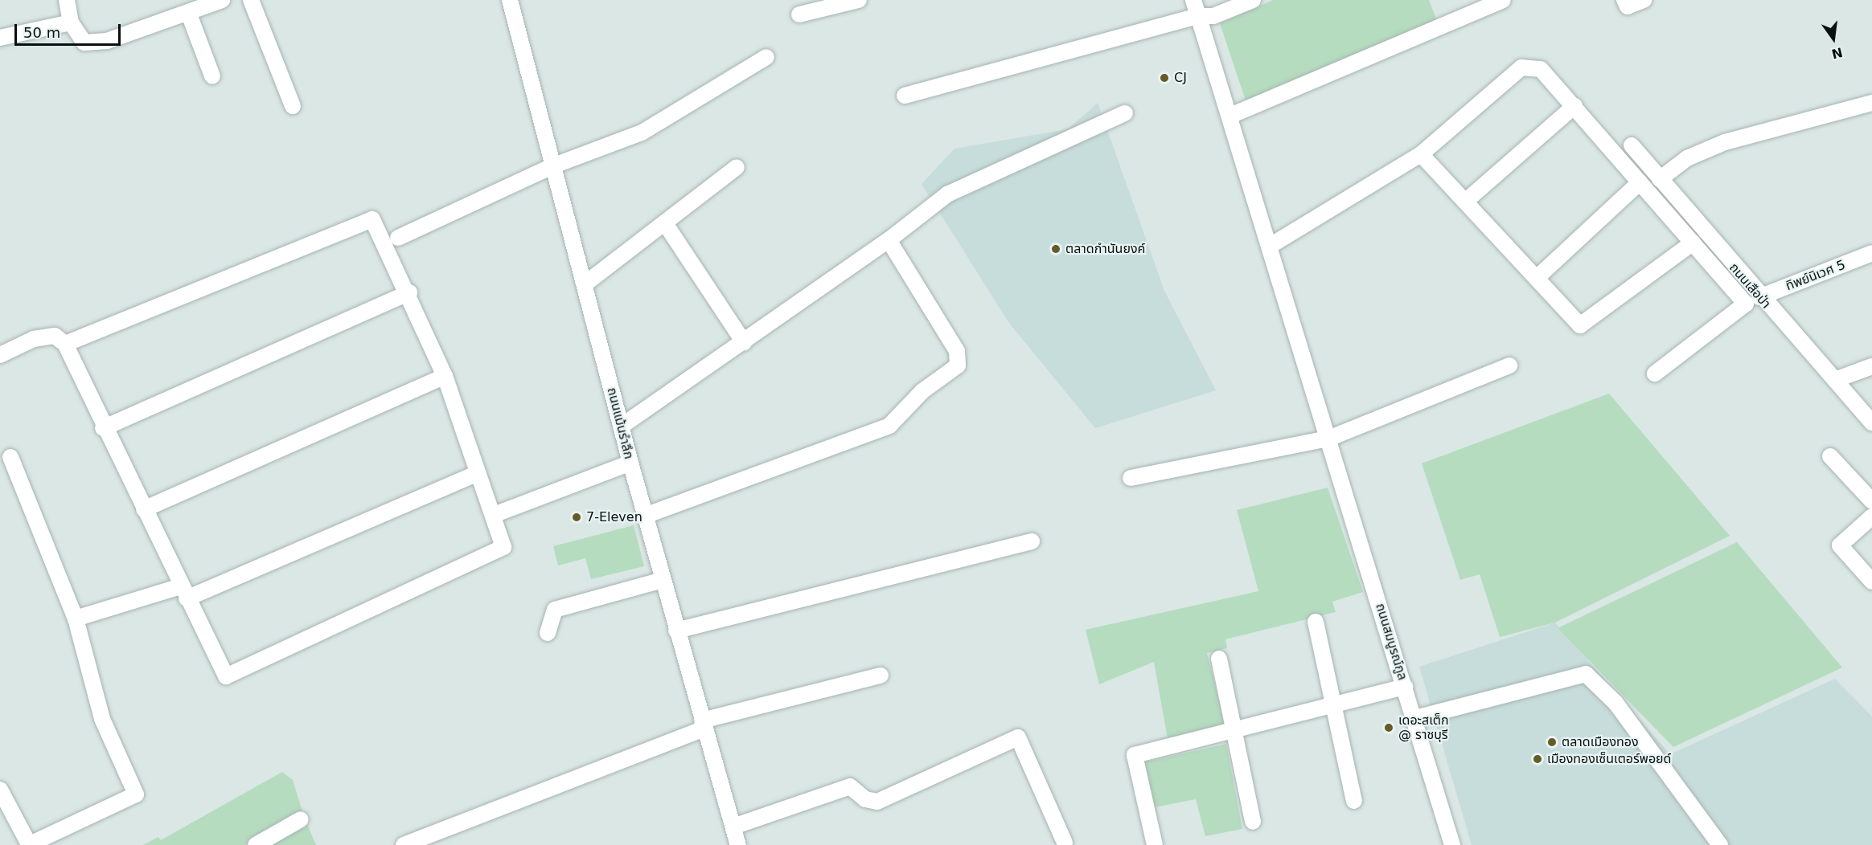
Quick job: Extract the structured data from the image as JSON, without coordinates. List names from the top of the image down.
{
  "streets": {
    "street": [
      "ทิพย์นิเวศ 5",
      "ถนนเสือป่า",
      "ถนนแม้นรำลึก",
      "ถนนสมบูรณ์กูล"
    ]
  },
  "crossings": [
    ["ทิพย์นิเวศ 5", "ถนนเสือป่า"]
  ],
  "places": [
    "CJ",
    "ตลาดกำนันยงค์",
    "7-Eleven",
    "เดอะสเต็ก @ ราชบุรี",
    "ตลาดเมืองทอง",
    "เมืองทองเซ็นเตอร์พอยด์"
  ],
  "scale_bar": "50 m",
  "north": "bottom"
}
